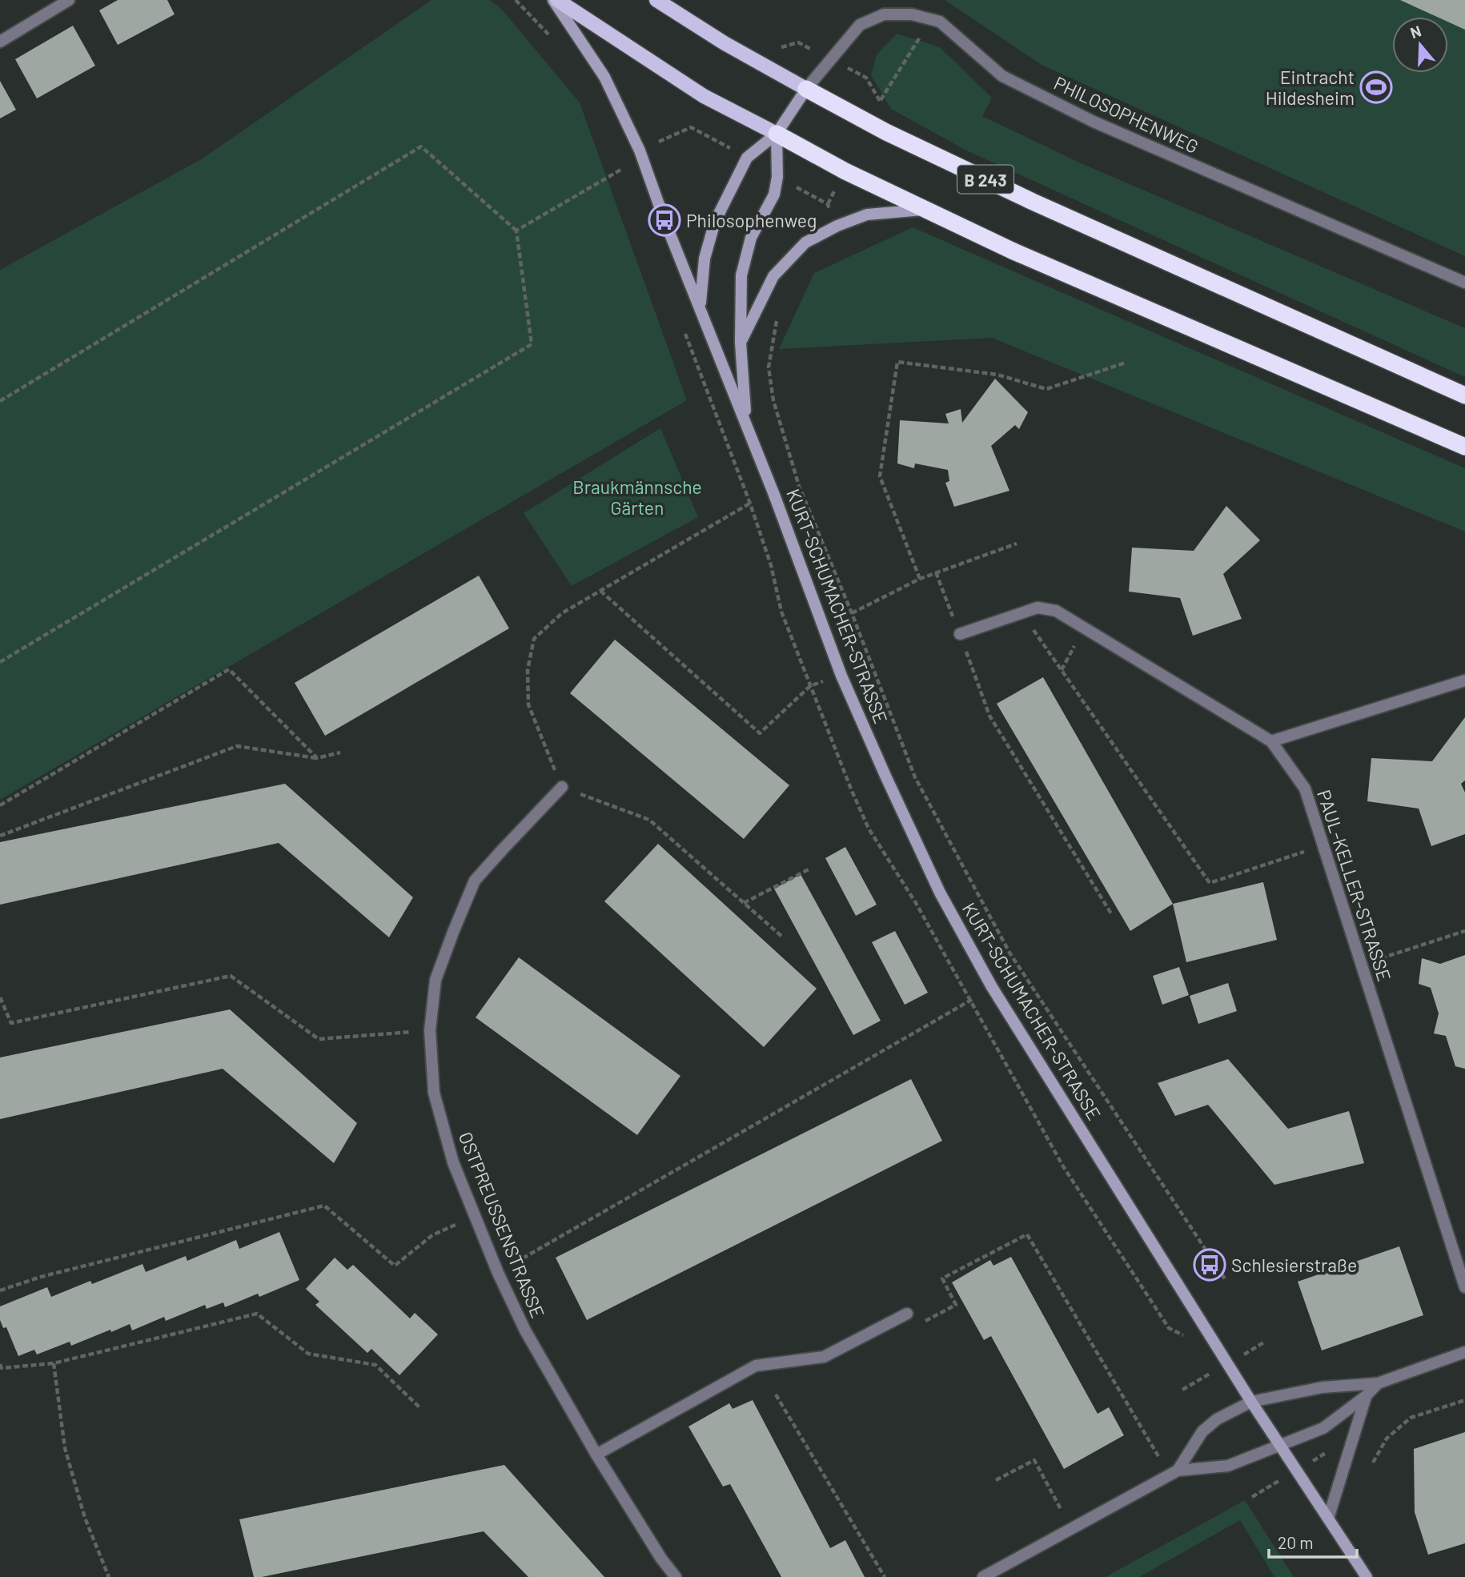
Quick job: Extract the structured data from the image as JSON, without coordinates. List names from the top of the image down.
{
  "streets": {
    "highway": ["B 243"],
    "main road": ["KURT-SCHUMACHER-STRASSE"],
    "street": ["PHILOSOPHENWEG", "PAUL-KELLER-STRASSE", "OSTPREUSSENSTRASSE"]
  },
  "crossings": [
    ["PHILOSOPHENWEG", "B 243"]
  ],
  "parks": ["Braukmännsche Gärten"],
  "places": {
    "sports": ["Eintracht Hildesheim"],
    "bus stop": ["Philosophenweg", "Schlesierstraße"]
  },
  "scale_bar": "20 m",
  "north": "top"
}
